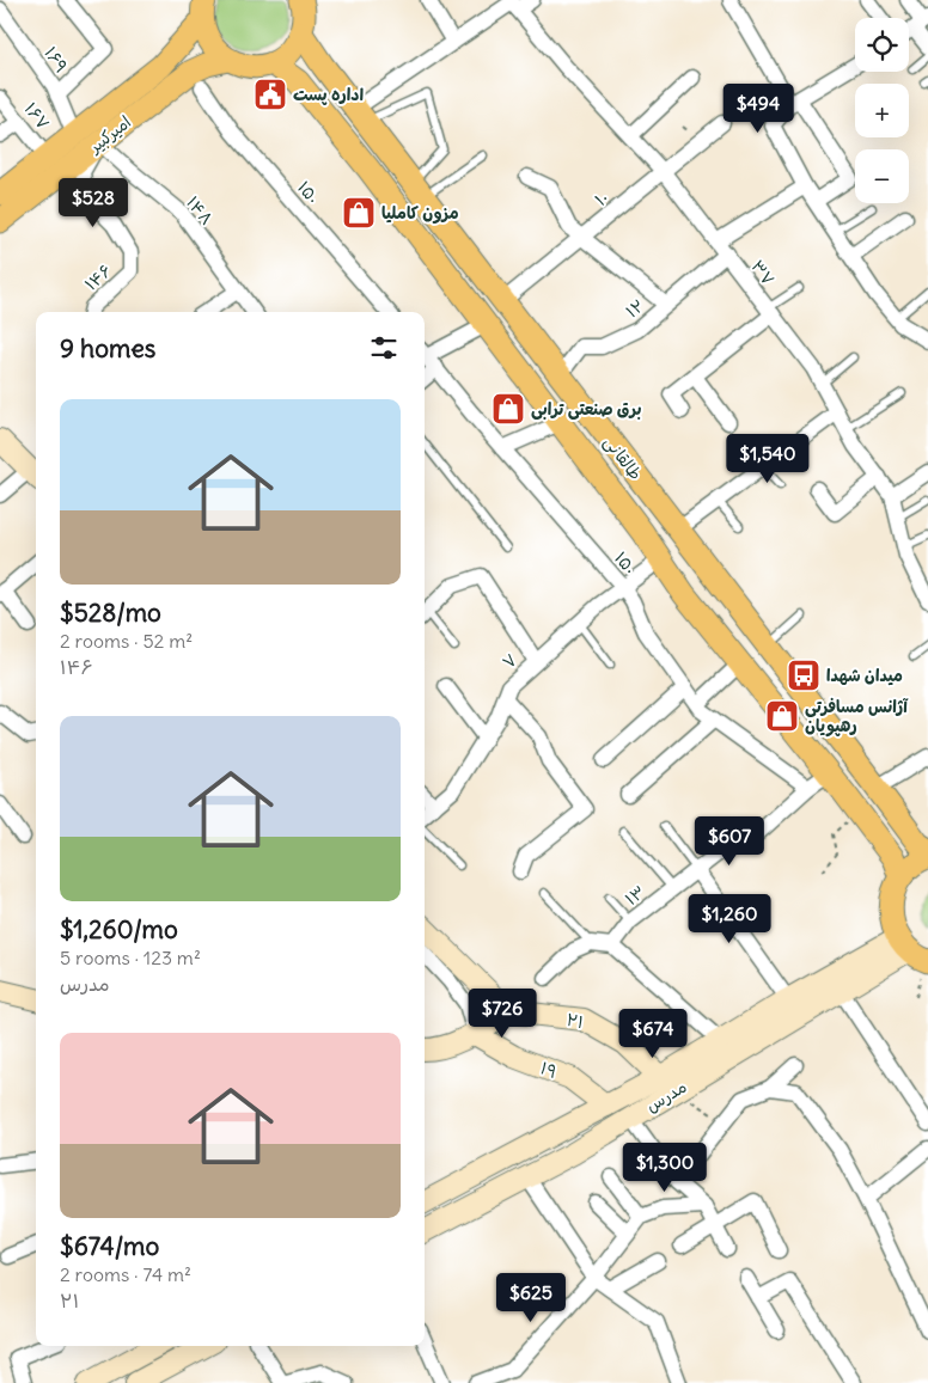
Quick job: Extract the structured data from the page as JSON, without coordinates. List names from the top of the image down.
{
  "streets": {
    "main road": [
      "امیرکبیر",
      "طالقانی",
      "۲۱",
      "۱۹",
      "مدرس"
    ],
    "street": [
      "۱۶۹",
      "۱۶۷",
      "۱۵۰",
      "۱۰",
      "۱۴۸",
      "۳۷",
      "۱۴۶",
      "۱۲",
      "۷",
      "۱۳"
    ]
  },
  "crossings": [
    ["۱۶۹", "امیرکبیر"],
    ["۱۶۷", "امیرکبیر"],
    ["امیرکبیر", "۱۵۰"],
    ["امیرکبیر", "۱۴۸"],
    ["امیرکبیر", "۱۴۶"],
    ["۱۵۰", "۷"],
    ["۱۵۰", "۱۳"],
    ["۱۰", "۳۷"],
    ["۱۰", "طالقانی"],
    ["۱۴۸", "۱۴۶"],
    ["۳۷", "۱۲"],
    ["۱۲", "طالقانی"],
    ["طالقانی", "۷"],
    ["طالقانی", "۱۳"],
    ["۲۱", "مدرس"],
    ["۱۹", "مدرس"]
  ],
  "places": {
    "public building": ["اداره پست"],
    "shop": ["مزون کاملیا", "برق صنعتی ترابی", "آژانس مسافرتی رهپویان"],
    "bus stop": ["میدان شهدا"]
  },
  "page": {
    "map_buttons": ["+", "−"],
    "price": [
      "$494",
      "$528",
      "$1,540",
      "$607",
      "$1,260",
      "$726",
      "$674",
      "$1,300",
      "$625"
    ],
    "heading": "9 homes",
    "list": [
      {
        "name": "$528/mo",
        "note": "2 rooms · 52 m² · ۱۴۶"
      },
      {
        "name": "$1,260/mo",
        "note": "5 rooms · 123 m² · مدرس"
      },
      {
        "name": "$674/mo",
        "note": "2 rooms · 74 m² · ۲۱"
      }
    ]
  }
}
